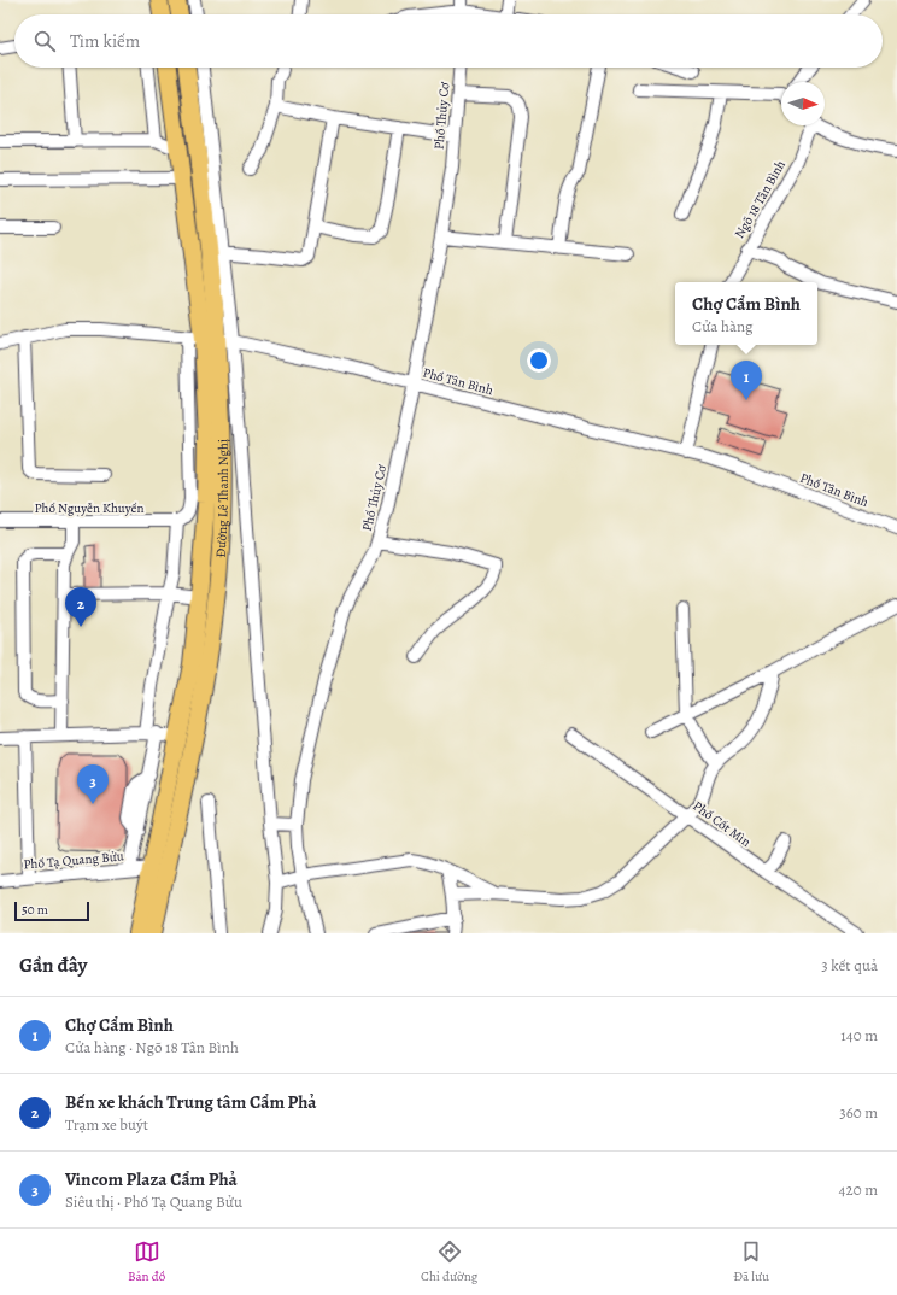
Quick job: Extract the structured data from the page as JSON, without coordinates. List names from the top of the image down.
{
  "streets": {
    "highway": ["Đường Lê Thanh Nghị"],
    "street": [
      "Phố Thủy Cơ",
      "Ngõ 18 Tân Bình",
      "Phố Tân Bình",
      "Phố Nguyễn Khuyến",
      "Phố Cốt Mìn",
      "Phố Tạ Quang Bửu"
    ]
  },
  "crossings": [
    ["Phố Thủy Cơ", "Phố Tân Bình"],
    ["Phố Tân Bình", "Đường Lê Thanh Nghị"],
    ["Đường Lê Thanh Nghị", "Phố Tạ Quang Bửu"]
  ],
  "scale_bar": "50 m",
  "north": "right",
  "page": {
    "search": "Tìm kiếm",
    "popup": ["Chợ Cẩm Bình", "Cửa hàng"],
    "pins": ["1", "2", "3"],
    "scale": "50 m",
    "heading": ["Gần đây", "3 kết quả"],
    "list": [
      {
        "mark": "1",
        "name": "Chợ Cẩm Bình",
        "note": "Cửa hàng · Ngõ 18 Tân Bình",
        "value": "140 m"
      },
      {
        "mark": "2",
        "name": "Bến xe khách Trung tâm Cẩm Phả",
        "note": "Trạm xe buýt",
        "value": "360 m"
      },
      {
        "mark": "3",
        "name": "Vincom Plaza Cẩm Phả",
        "note": "Siêu thị · Phố Tạ Quang Bửu",
        "value": "420 m"
      }
    ],
    "nav": ["Bản đồ", "Chỉ đường", "Đã lưu"]
  }
}
